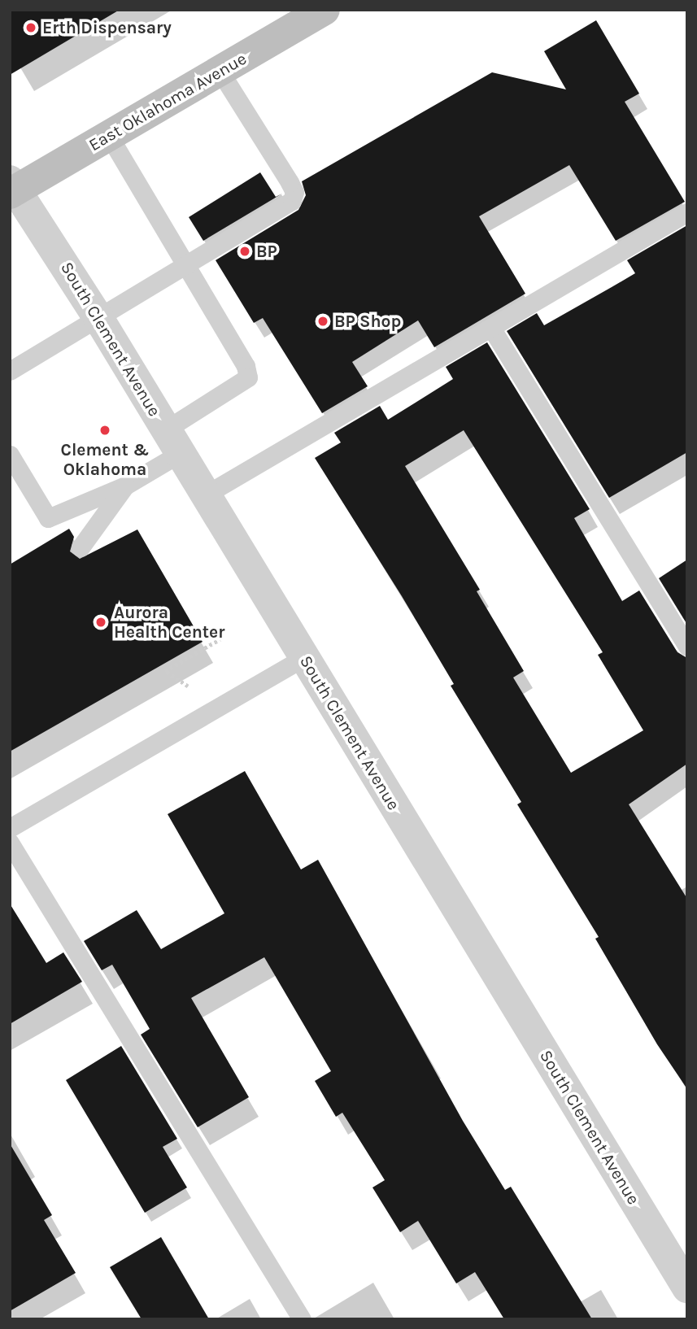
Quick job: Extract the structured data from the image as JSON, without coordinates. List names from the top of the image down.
{
  "streets": {
    "main road": ["East Oklahoma Avenue"],
    "street": ["South Clement Avenue"]
  },
  "crossings": [
    ["East Oklahoma Avenue", "South Clement Avenue"]
  ],
  "places": [
    "Erth Dispensary",
    "BP",
    "BP Shop",
    "Clement & Oklahoma",
    "Aurora Health Center"
  ]
}
